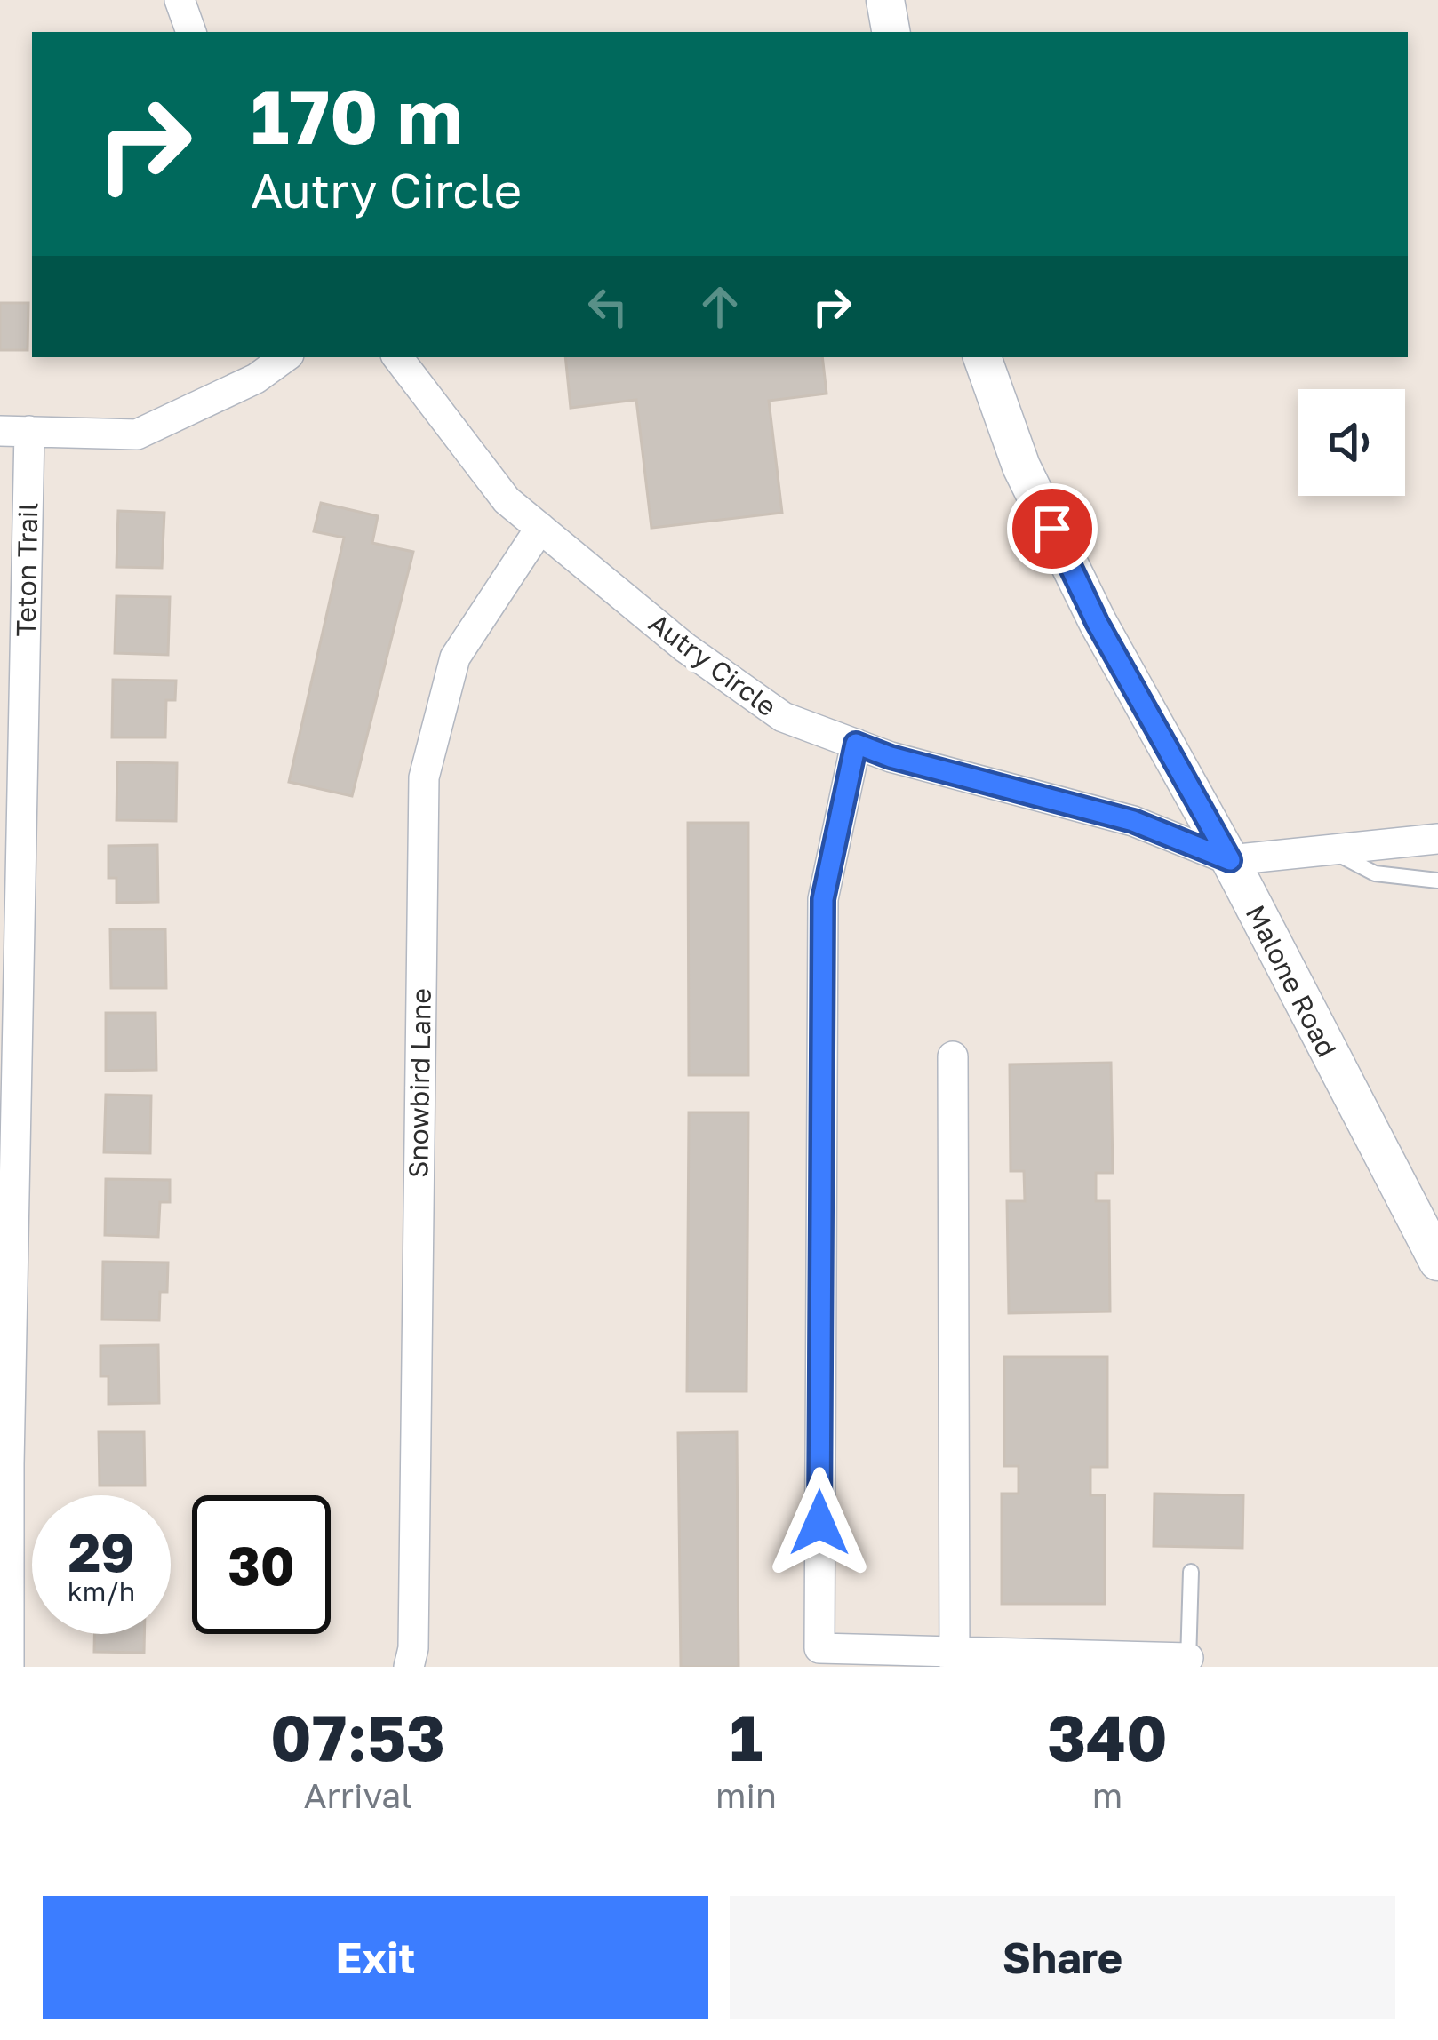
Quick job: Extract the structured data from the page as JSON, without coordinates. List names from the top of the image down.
{
  "streets": {
    "street": [
      "Teton Trail",
      "Autry Circle",
      "Malone Road",
      "Snowbird Lane"
    ]
  },
  "crossings": [
    ["Autry Circle", "Malone Road"],
    ["Autry Circle", "Snowbird Lane"]
  ],
  "page": {
    "turn": ["170 m", "Autry Circle"],
    "speed": "29 km/h",
    "limit": "30",
    "eta": [
      "07:53",
      "Arrival",
      "1",
      "min",
      "340",
      "m"
    ],
    "buttons": ["Exit", "Share"]
  }
}
